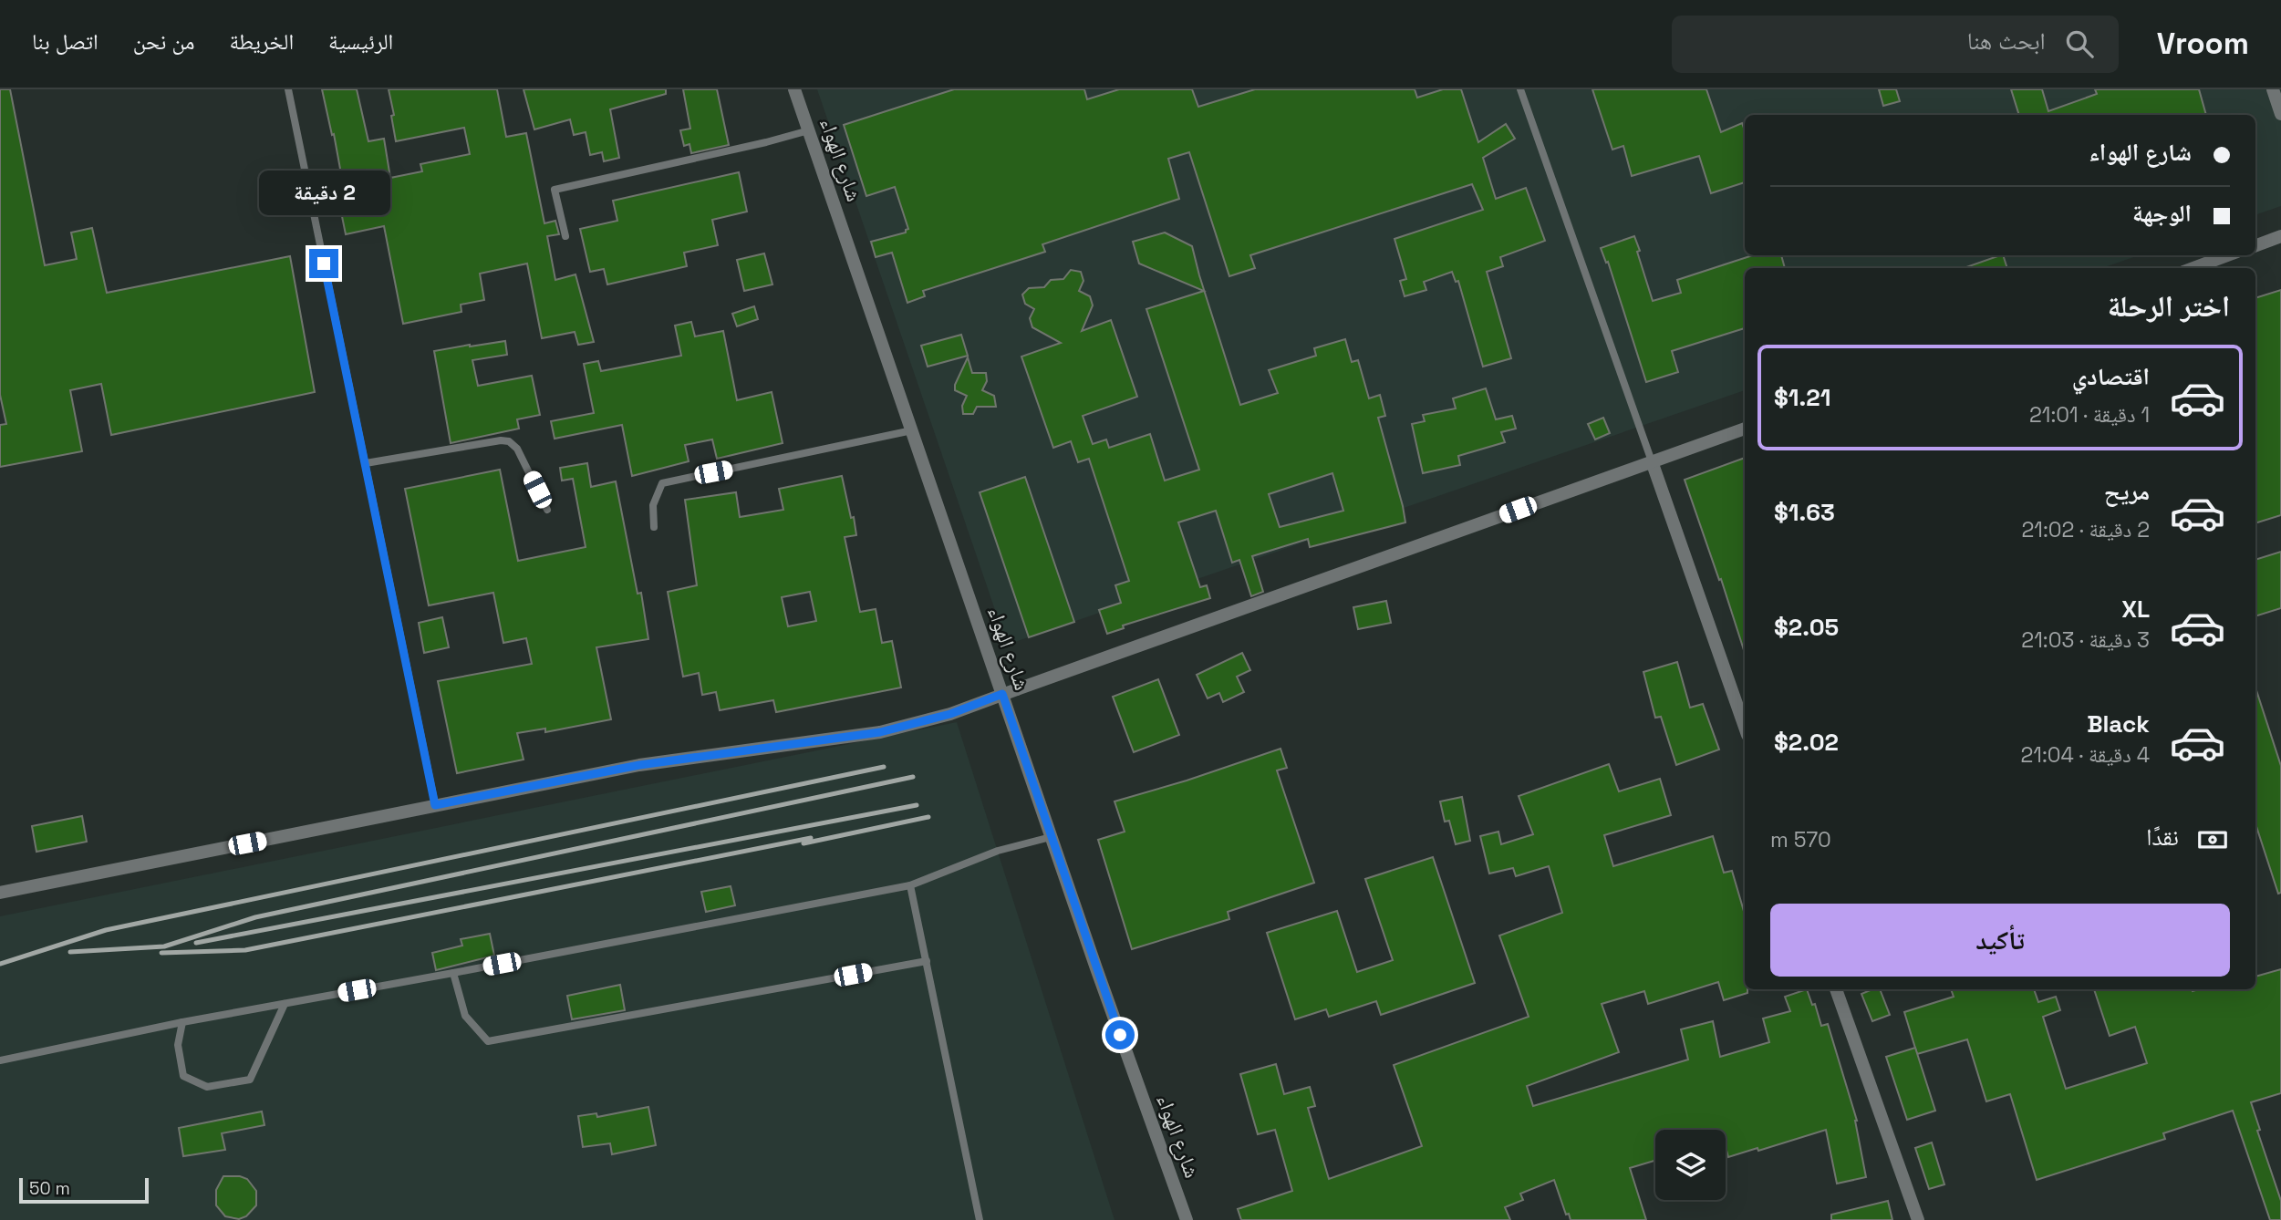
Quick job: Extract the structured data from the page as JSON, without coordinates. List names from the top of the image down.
{
  "streets": {
    "street": ["شارع الهواء"]
  },
  "scale_bar": "50 m",
  "page": {
    "header": "Vroom",
    "search": "ابحث هنا",
    "nav": [
      "الرئيسية",
      "الخريطة",
      "من نحن",
      "اتصل بنا"
    ],
    "banner": ["شارع الهواء", "الوجهة"],
    "bubble": "2 دقيقة",
    "heading": "اختر الرحلة",
    "list": [
      {
        "name": "اقتصادي",
        "note": "1 دقيقة · 21:01",
        "value": "$1.21"
      },
      {
        "name": "مريح",
        "note": "2 دقيقة · 21:02",
        "value": "$1.63"
      },
      {
        "name": "XL",
        "note": "3 دقيقة · 21:03",
        "value": "$2.05"
      },
      {
        "name": "Black",
        "note": "4 دقيقة · 21:04",
        "value": "$2.02"
      }
    ],
    "pay": ["نقدًا", "570 m"],
    "buttons": "تأكيد",
    "scale": "50 m"
  }
}
